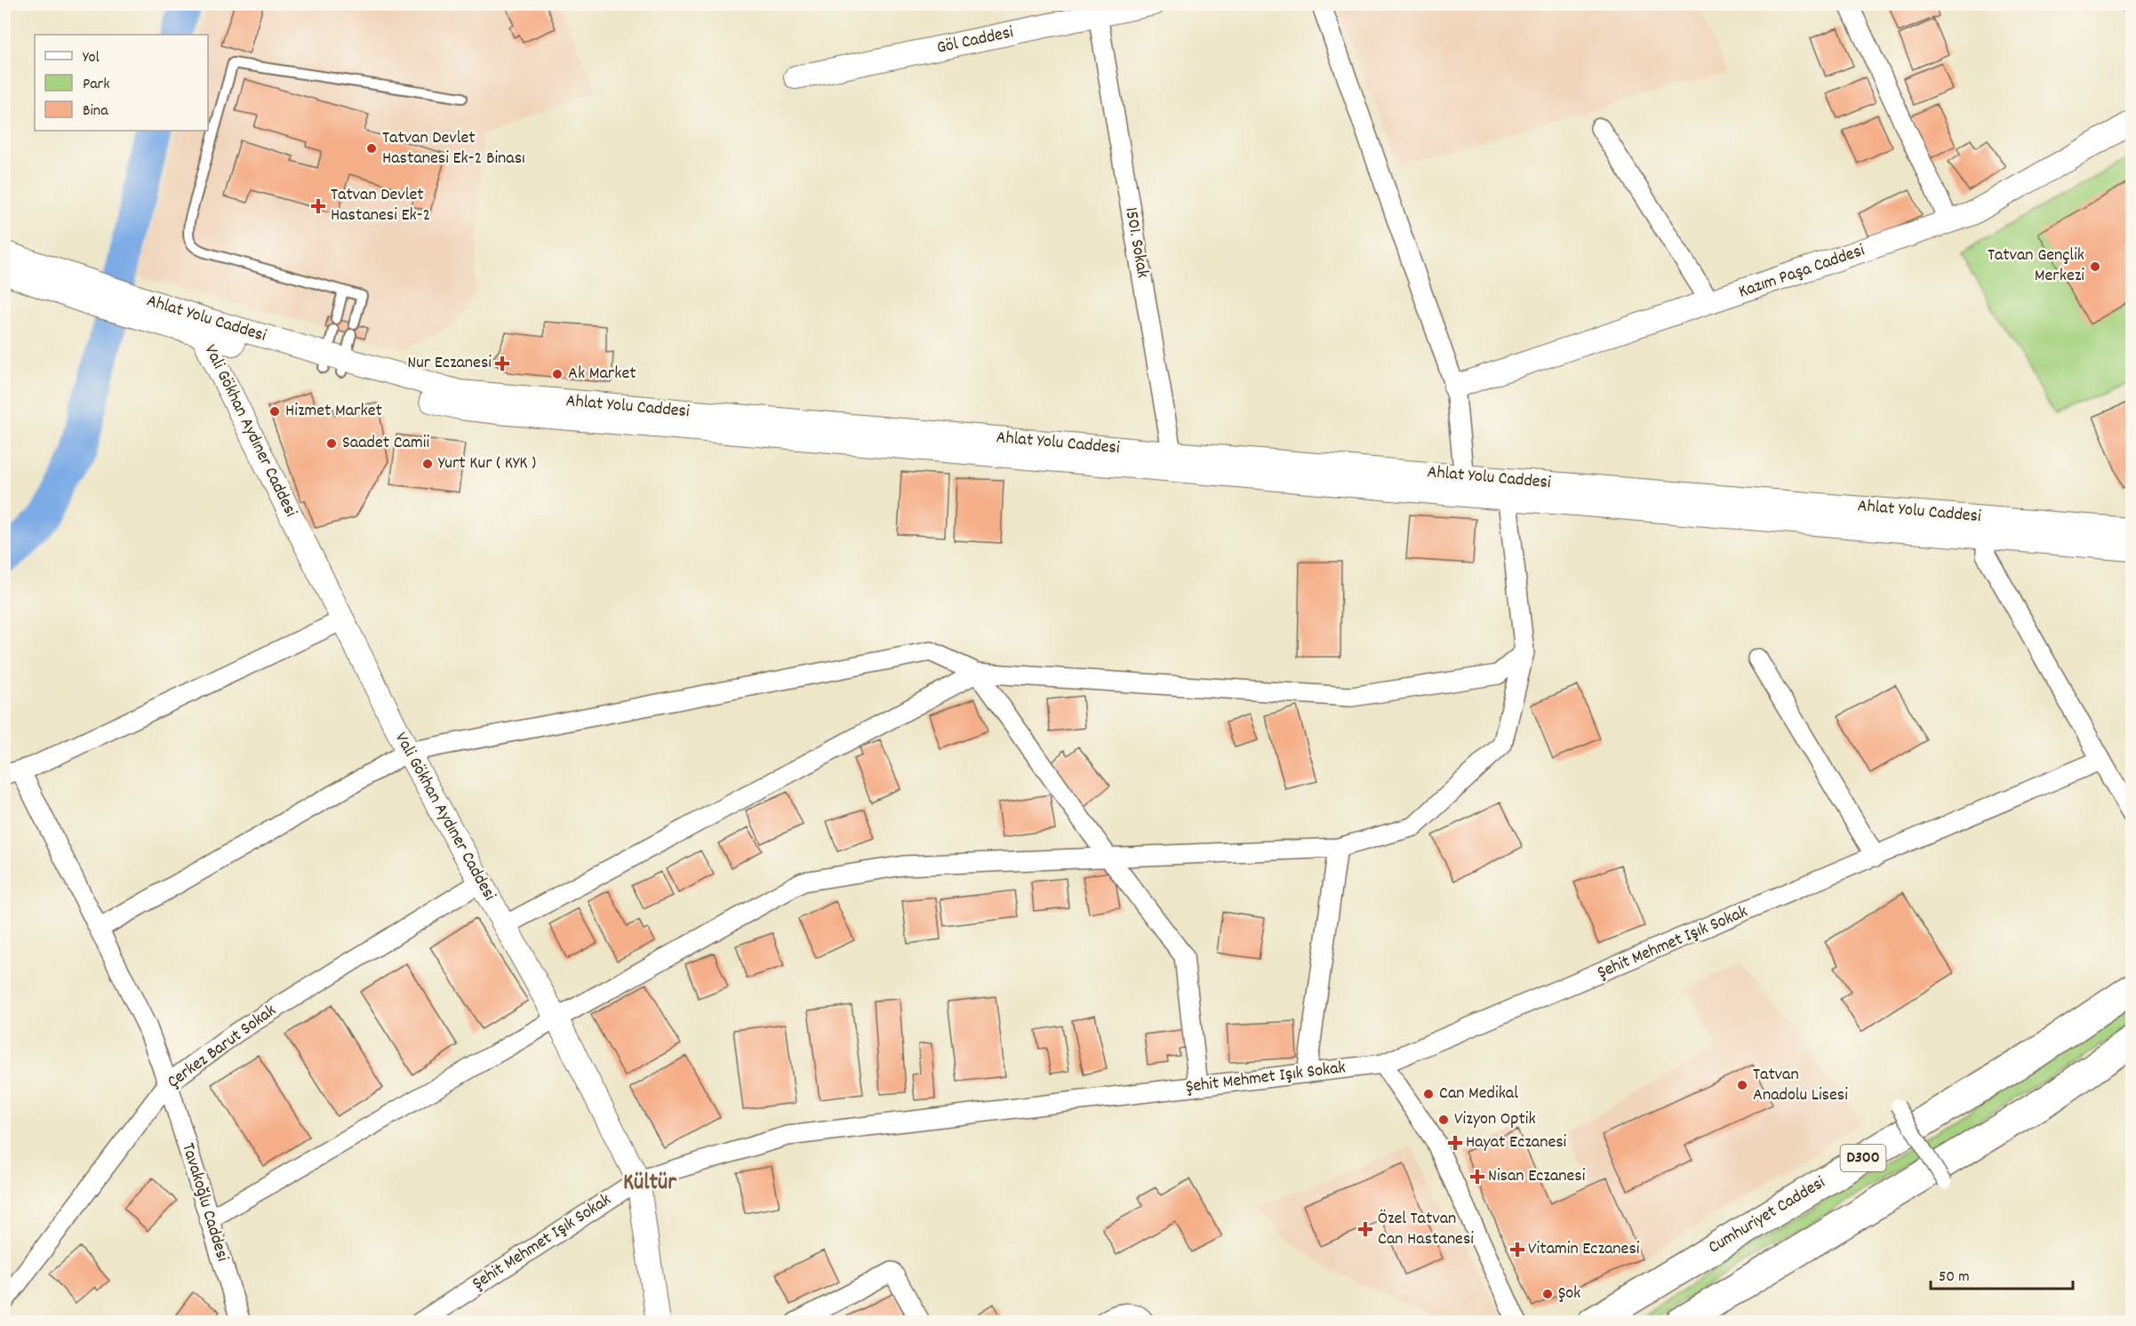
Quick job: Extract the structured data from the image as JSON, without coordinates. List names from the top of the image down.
{
  "streets": {
    "highway": ["D300", "Cumhuriyet Caddesi"],
    "street": [
      "Göl Caddesi",
      "1501. Sokak",
      "Kazım Paşa Caddesi",
      "Ahlat Yolu Caddesi",
      "Vali Gökhan Aydıner Caddesi",
      "Şehit Mehmet Işık Sokak",
      "Çerkez Barut Sokak",
      "Tavakoğlu Caddesi"
    ]
  },
  "crossings": [
    ["Göl Caddesi", "1501. Sokak"],
    ["1501. Sokak", "Ahlat Yolu Caddesi"],
    ["Ahlat Yolu Caddesi", "Vali Gökhan Aydıner Caddesi"],
    ["Vali Gökhan Aydıner Caddesi", "Şehit Mehmet Işık Sokak"],
    ["Vali Gökhan Aydıner Caddesi", "Çerkez Barut Sokak"],
    ["Çerkez Barut Sokak", "Tavakoğlu Caddesi"]
  ],
  "districts": ["Kültür"],
  "places": {
    "other": [
      "Tatvan Devlet Hastanesi Ek-2 Binası",
      "Tatvan Gençlik Merkezi",
      "Ak Market",
      "Hizmet Market",
      "Saadet Camii",
      "Yurt Kur ( KYK )",
      "Tatvan Anadolu Lisesi",
      "Can Medikal",
      "Vizyon Optik",
      "Şok"
    ],
    "health": [
      "Tatvan Devlet Hastanesi Ek-2",
      "Nur Eczanesi",
      "Hayat Eczanesi",
      "Nisan Eczanesi",
      "Özel Tatvan Can Hastanesi",
      "Vitamin Eczanesi"
    ]
  },
  "legend": ["Yol", "Park", "Bina"],
  "scale_bar": "50 m"
}
